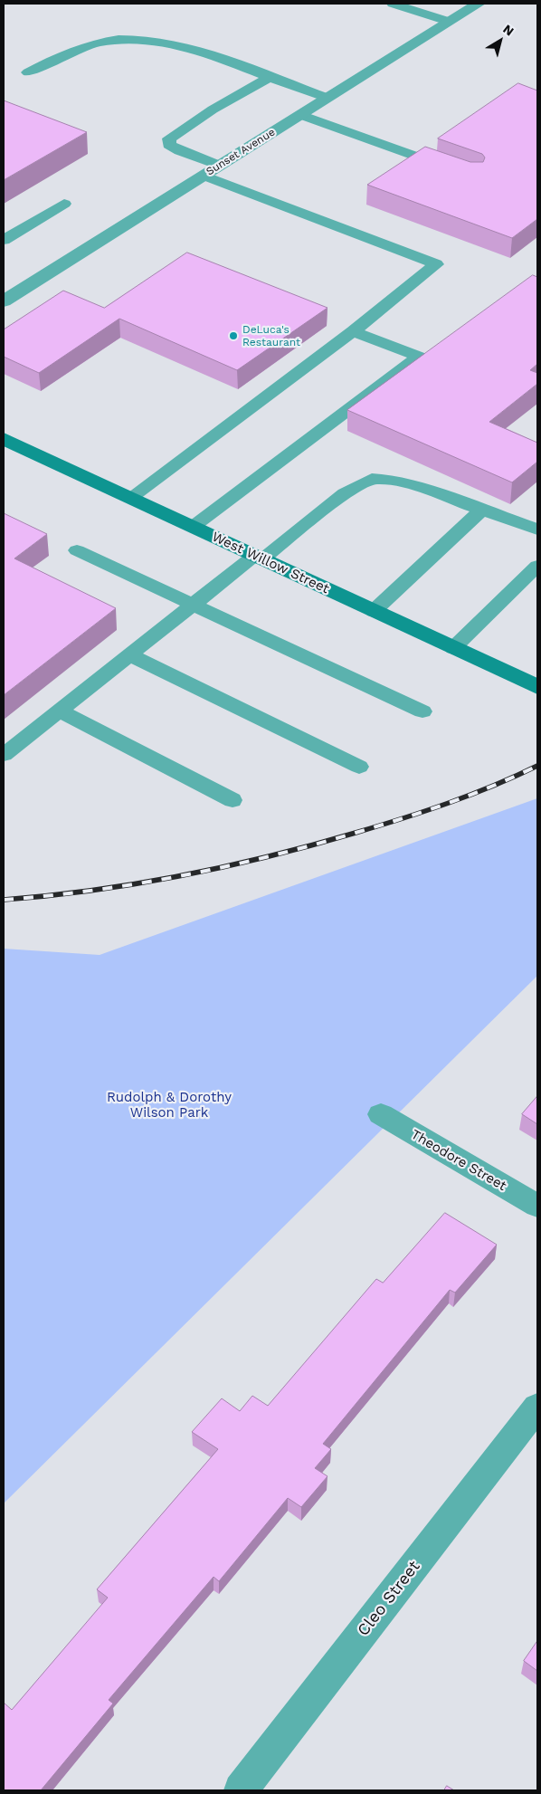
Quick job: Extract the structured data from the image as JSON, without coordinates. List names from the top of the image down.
{
  "streets": {
    "street": [
      "Sunset Avenue",
      "West Willow Street",
      "Theodore Street",
      "Cleo Street"
    ]
  },
  "parks": ["Rudolph & Dorothy Wilson Park"],
  "places": ["DeLuca's Restaurant"],
  "north": "top right"
}
